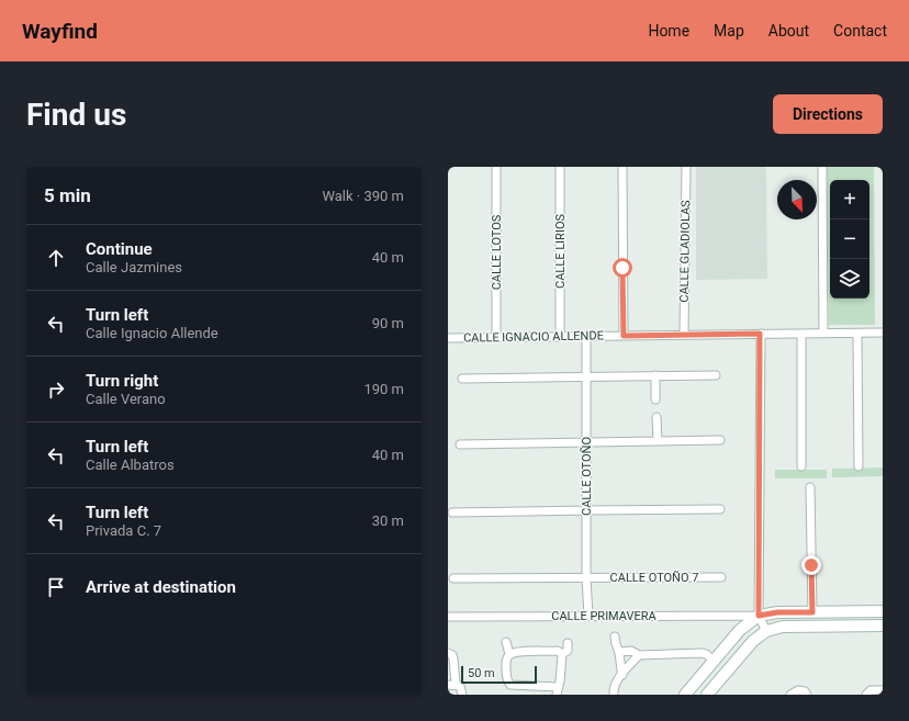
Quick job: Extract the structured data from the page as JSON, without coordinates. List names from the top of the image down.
{
  "streets": {
    "street": [
      "CALLE LIRIOS",
      "CALLE GLADIOLAS",
      "CALLE LOTOS",
      "CALLE IGNACIO ALLENDE",
      "CALLE OTOÑO",
      "CALLE OTOÑO 7",
      "CALLE PRIMAVERA"
    ]
  },
  "crossings": [
    ["CALLE LIRIOS", "CALLE IGNACIO ALLENDE"],
    ["CALLE GLADIOLAS", "CALLE IGNACIO ALLENDE"],
    ["CALLE LOTOS", "CALLE IGNACIO ALLENDE"],
    ["CALLE IGNACIO ALLENDE", "CALLE OTOÑO"],
    ["CALLE OTOÑO", "CALLE OTOÑO 7"],
    ["CALLE OTOÑO", "CALLE PRIMAVERA"]
  ],
  "scale_bar": "50 m",
  "north": "bottom right",
  "page": {
    "header": "Wayfind",
    "nav": [
      "Home",
      "Map",
      "About",
      "Contact"
    ],
    "buttons": "Directions",
    "title": "Find us",
    "heading": ["5 min", "Walk · 390 m"],
    "map_buttons": ["+", "−"],
    "list": [
      ["Continue", "Calle Jazmines", "40 m"],
      ["Turn left", "Calle Ignacio Allende", "90 m"],
      ["Turn right", "Calle Verano", "190 m"],
      ["Turn left", "Calle Albatros", "40 m"],
      ["Turn left", "Privada C. 7", "30 m"],
      "Arrive at destination"
    ],
    "scale": "50 m"
  }
}
